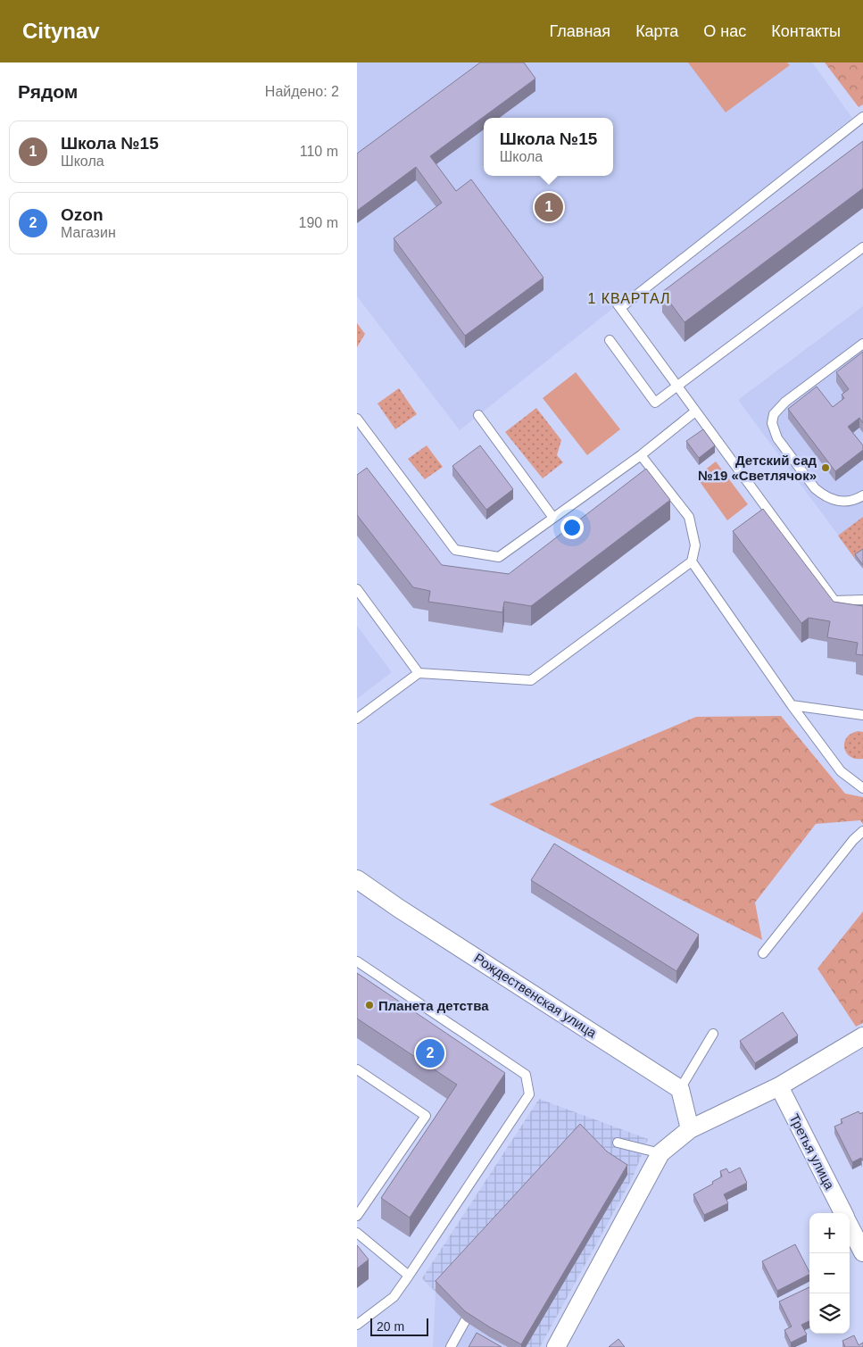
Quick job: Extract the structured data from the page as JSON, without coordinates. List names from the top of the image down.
{
  "streets": {
    "street": ["Рождественская улица", "Третья улица"]
  },
  "districts": ["1 КВАРТАЛ"],
  "places": ["Детский сад №19 «Светлячок»", "Планета детства"],
  "scale_bar": "20 m",
  "page": {
    "header": "Citynav",
    "nav": [
      "Главная",
      "Карта",
      "О нас",
      "Контакты"
    ],
    "heading": ["Рядом", "Найдено: 2"],
    "popup": ["Школа №15", "Школа"],
    "list": [
      {
        "mark": "1",
        "name": "Школа №15",
        "note": "Школа",
        "value": "110 m"
      },
      {
        "mark": "2",
        "name": "Ozon",
        "note": "Магазин",
        "value": "190 m"
      }
    ],
    "pins": ["1", "2"],
    "map_buttons": ["+", "−"],
    "scale": "20 m"
  }
}
